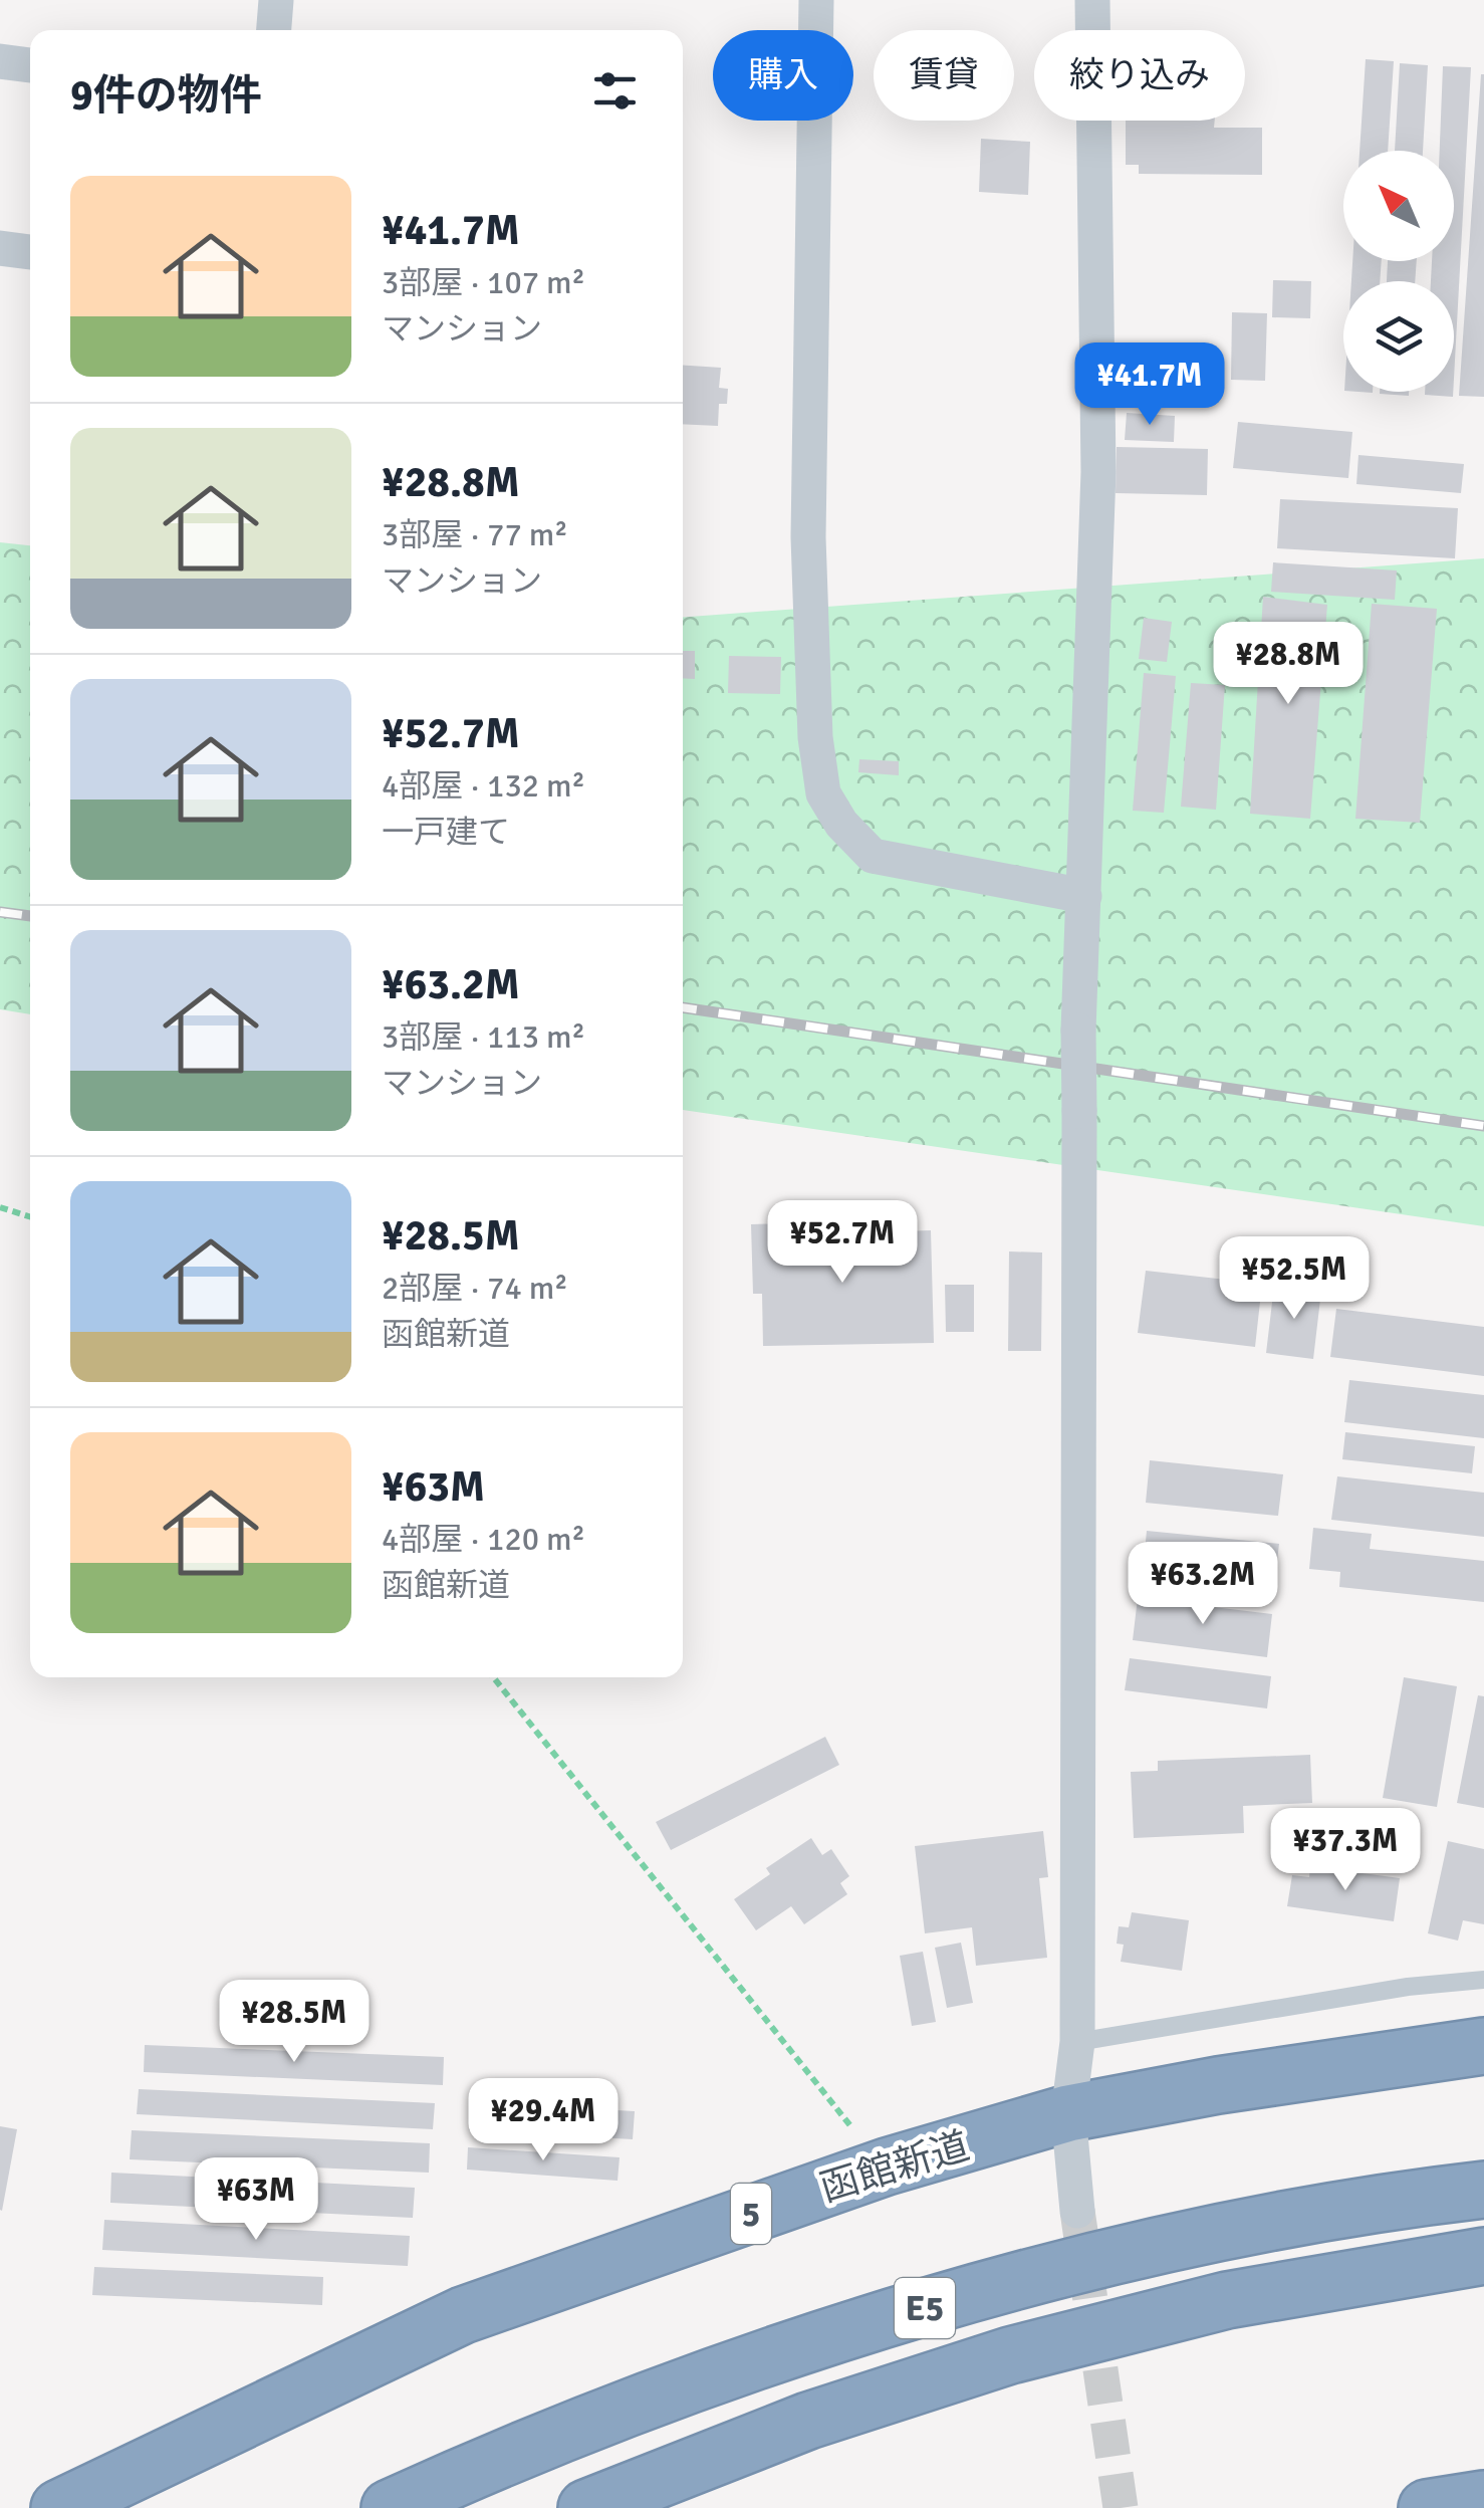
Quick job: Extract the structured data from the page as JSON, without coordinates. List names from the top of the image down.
{
  "streets": {
    "highway": ["函館新道", "5", "E5"]
  },
  "north": "top left",
  "page": {
    "chip": ["購入", "賃貸", "絞り込み"],
    "heading": "9件の物件",
    "list": [
      {
        "name": "¥41.7M",
        "note": "3部屋 · 107 m² · マンション"
      },
      {
        "name": "¥28.8M",
        "note": "3部屋 · 77 m² · マンション"
      },
      {
        "name": "¥52.7M",
        "note": "4部屋 · 132 m² · 一戸建て"
      },
      {
        "name": "¥63.2M",
        "note": "3部屋 · 113 m² · マンション"
      },
      {
        "name": "¥28.5M",
        "note": "2部屋 · 74 m² · 函館新道"
      },
      {
        "name": "¥63M",
        "note": "4部屋 · 120 m² · 函館新道"
      }
    ],
    "price": [
      "¥41.7M",
      "¥28.8M",
      "¥52.7M",
      "¥52.5M",
      "¥63.2M",
      "¥37.3M",
      "¥28.5M",
      "¥29.4M",
      "¥63M"
    ]
  }
}
